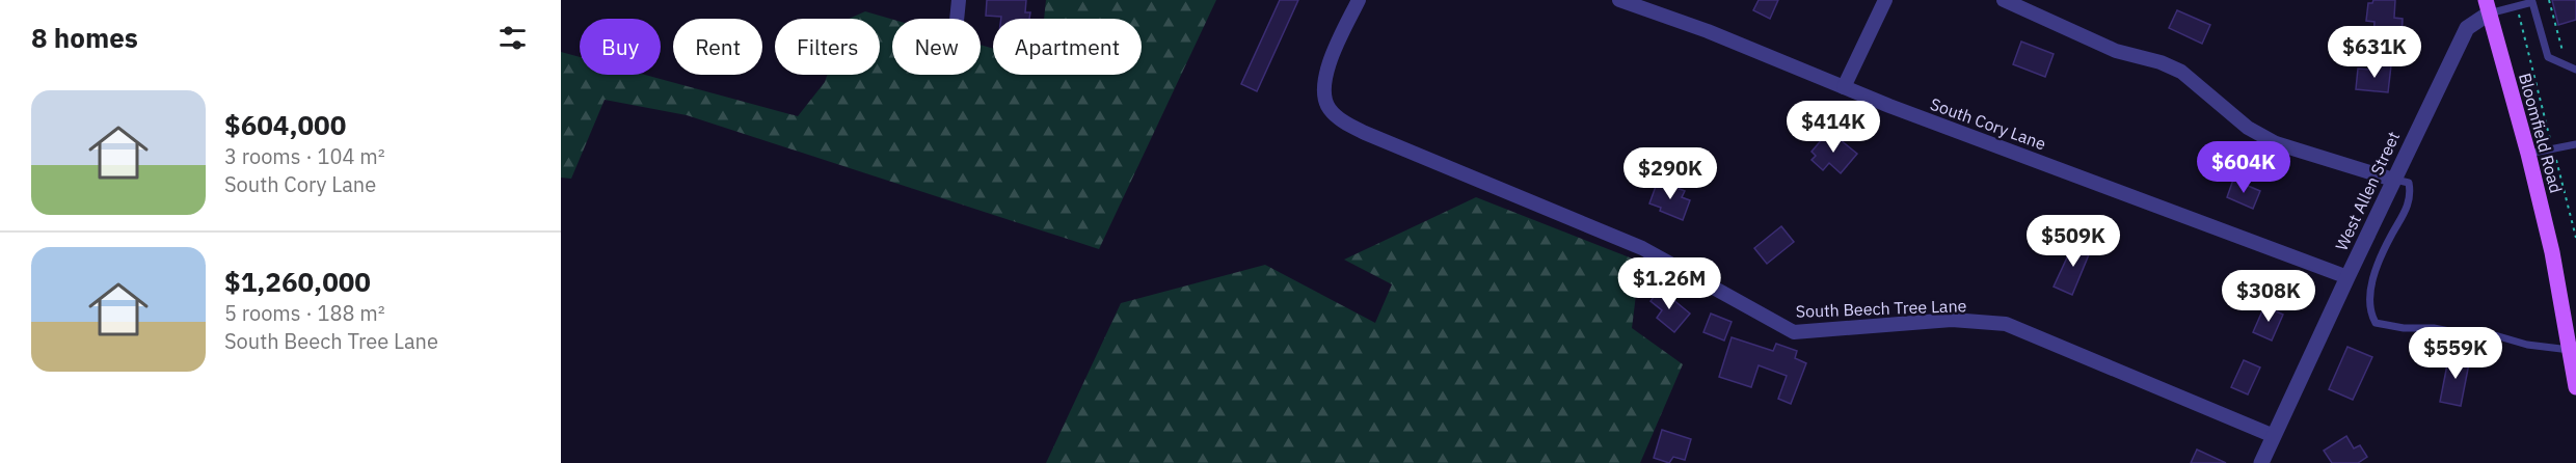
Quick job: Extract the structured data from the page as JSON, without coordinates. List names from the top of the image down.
{
  "streets": {
    "main road": ["Bloomfield Road"],
    "street": ["South Cory Lane", "West Allen Street", "South Beech Tree Lane"]
  },
  "crossings": [
    ["South Cory Lane", "West Allen Street"],
    ["Bloomfield Road", "West Allen Street"],
    ["West Allen Street", "South Beech Tree Lane"]
  ],
  "page": {
    "heading": "8 homes",
    "chip": [
      "Buy",
      "Rent",
      "Filters",
      "New",
      "Apartment"
    ],
    "price": [
      "$631K",
      "$414K",
      "$604K",
      "$290K",
      "$509K",
      "$1.26M",
      "$308K",
      "$559K"
    ],
    "list": [
      {
        "name": "$604,000",
        "note": "3 rooms · 104 m² · South Cory Lane"
      },
      {
        "name": "$1,260,000",
        "note": "5 rooms · 188 m² · South Beech Tree Lane"
      }
    ]
  }
}
